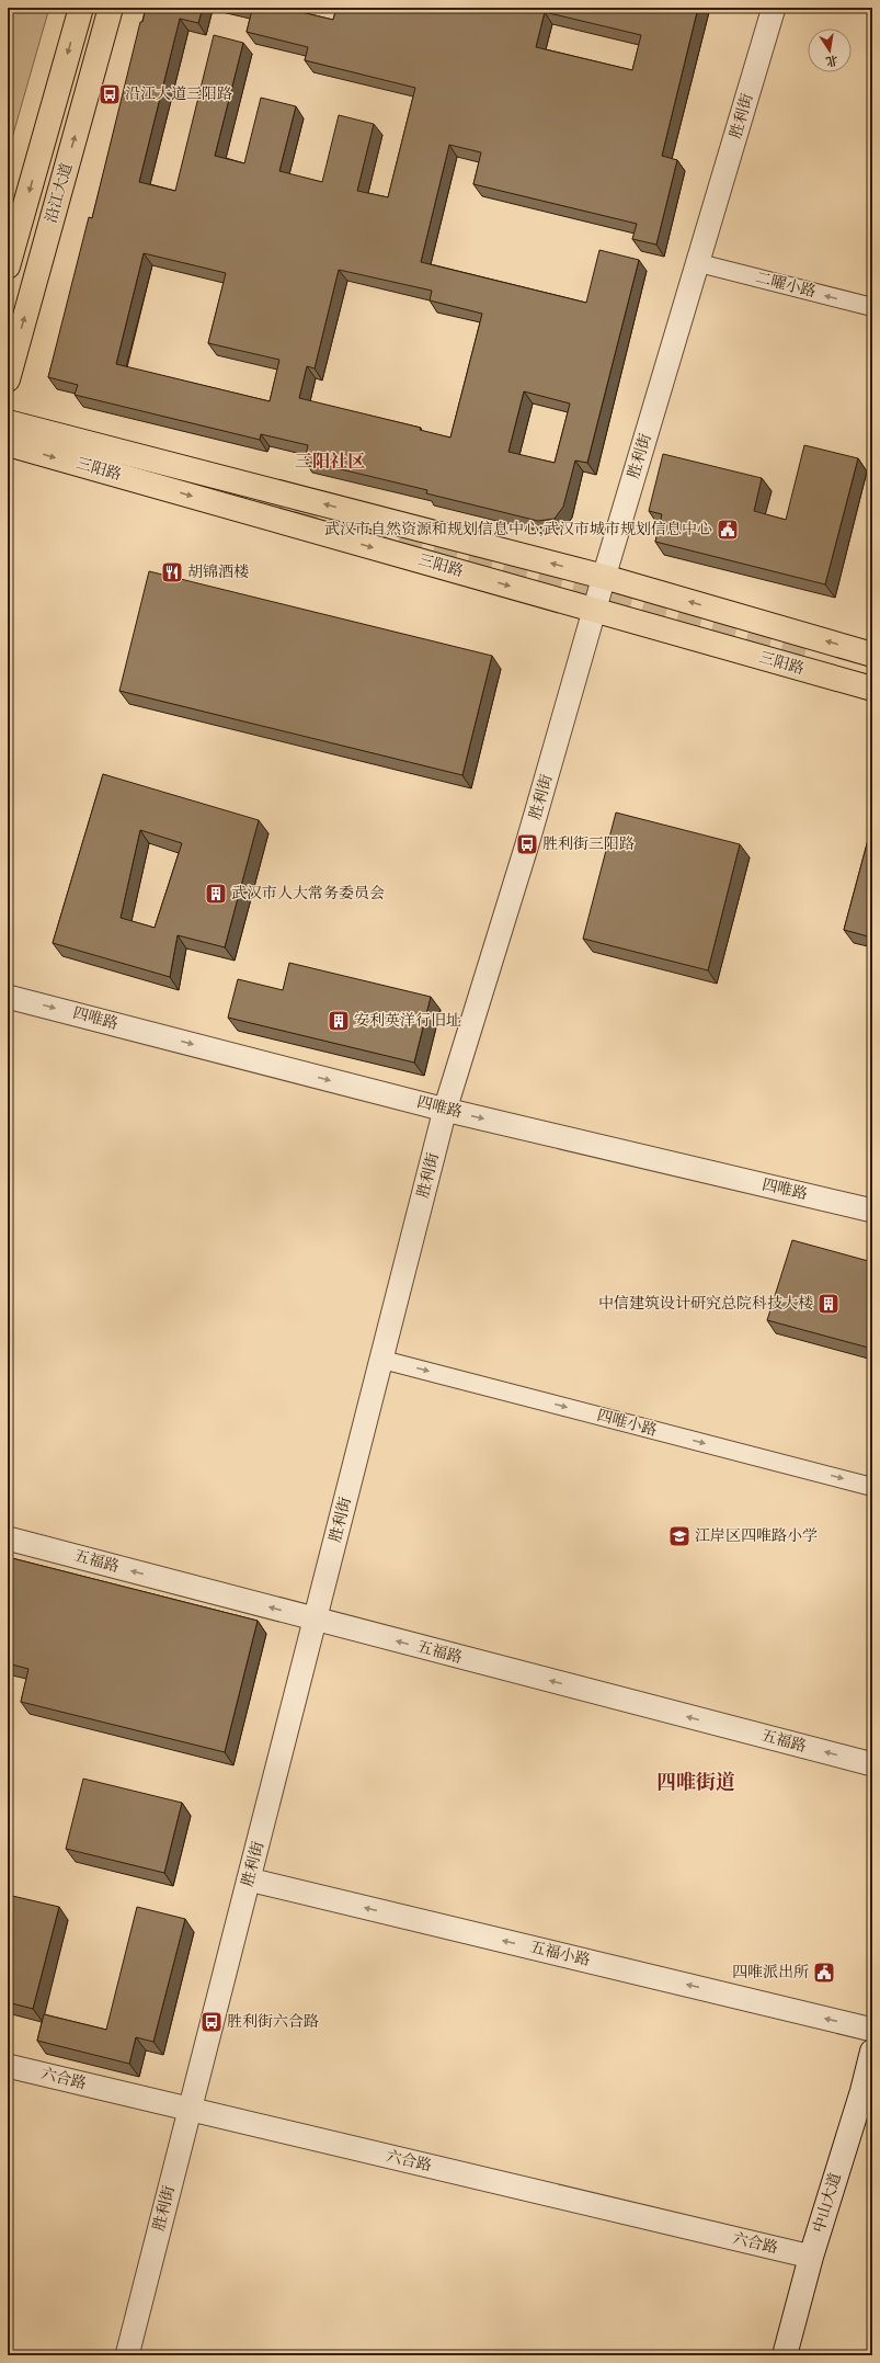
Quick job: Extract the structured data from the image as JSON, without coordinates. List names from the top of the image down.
{
  "streets": {
    "main road": ["沿江大道", "三阳路", "中山大道"],
    "street": [
      "胜利街",
      "二曜小路",
      "四唯路",
      "四唯小路",
      "五福路",
      "五福小路",
      "六合路"
    ]
  },
  "crossings": [
    ["胜利街", "二曜小路"],
    ["胜利街", "三阳路"],
    ["胜利街", "四唯路"],
    ["胜利街", "四唯小路"],
    ["胜利街", "五福路"],
    ["胜利街", "五福小路"],
    ["胜利街", "六合路"],
    ["六合路", "中山大道"]
  ],
  "one_way": [
    "二曜小路",
    "四唯路",
    "四唯小路",
    "五福路",
    "五福小路"
  ],
  "districts": ["三阳社区", "四唯街道"],
  "places": {
    "bus stop": ["沿江大道三阳路", "胜利街三阳路", "胜利街六合路"],
    "public building": ["武汉市自然资源和规划信息中心;武汉市城市规划信息中心", "四唯派出所"],
    "restaurant": ["胡锦酒楼"],
    "building": ["武汉市人大常务委员会", "安利英洋行旧址", "中信建筑设计研究总院科技大楼"],
    "school or university": ["江岸区四唯路小学"]
  },
  "north": "bottom"
}
